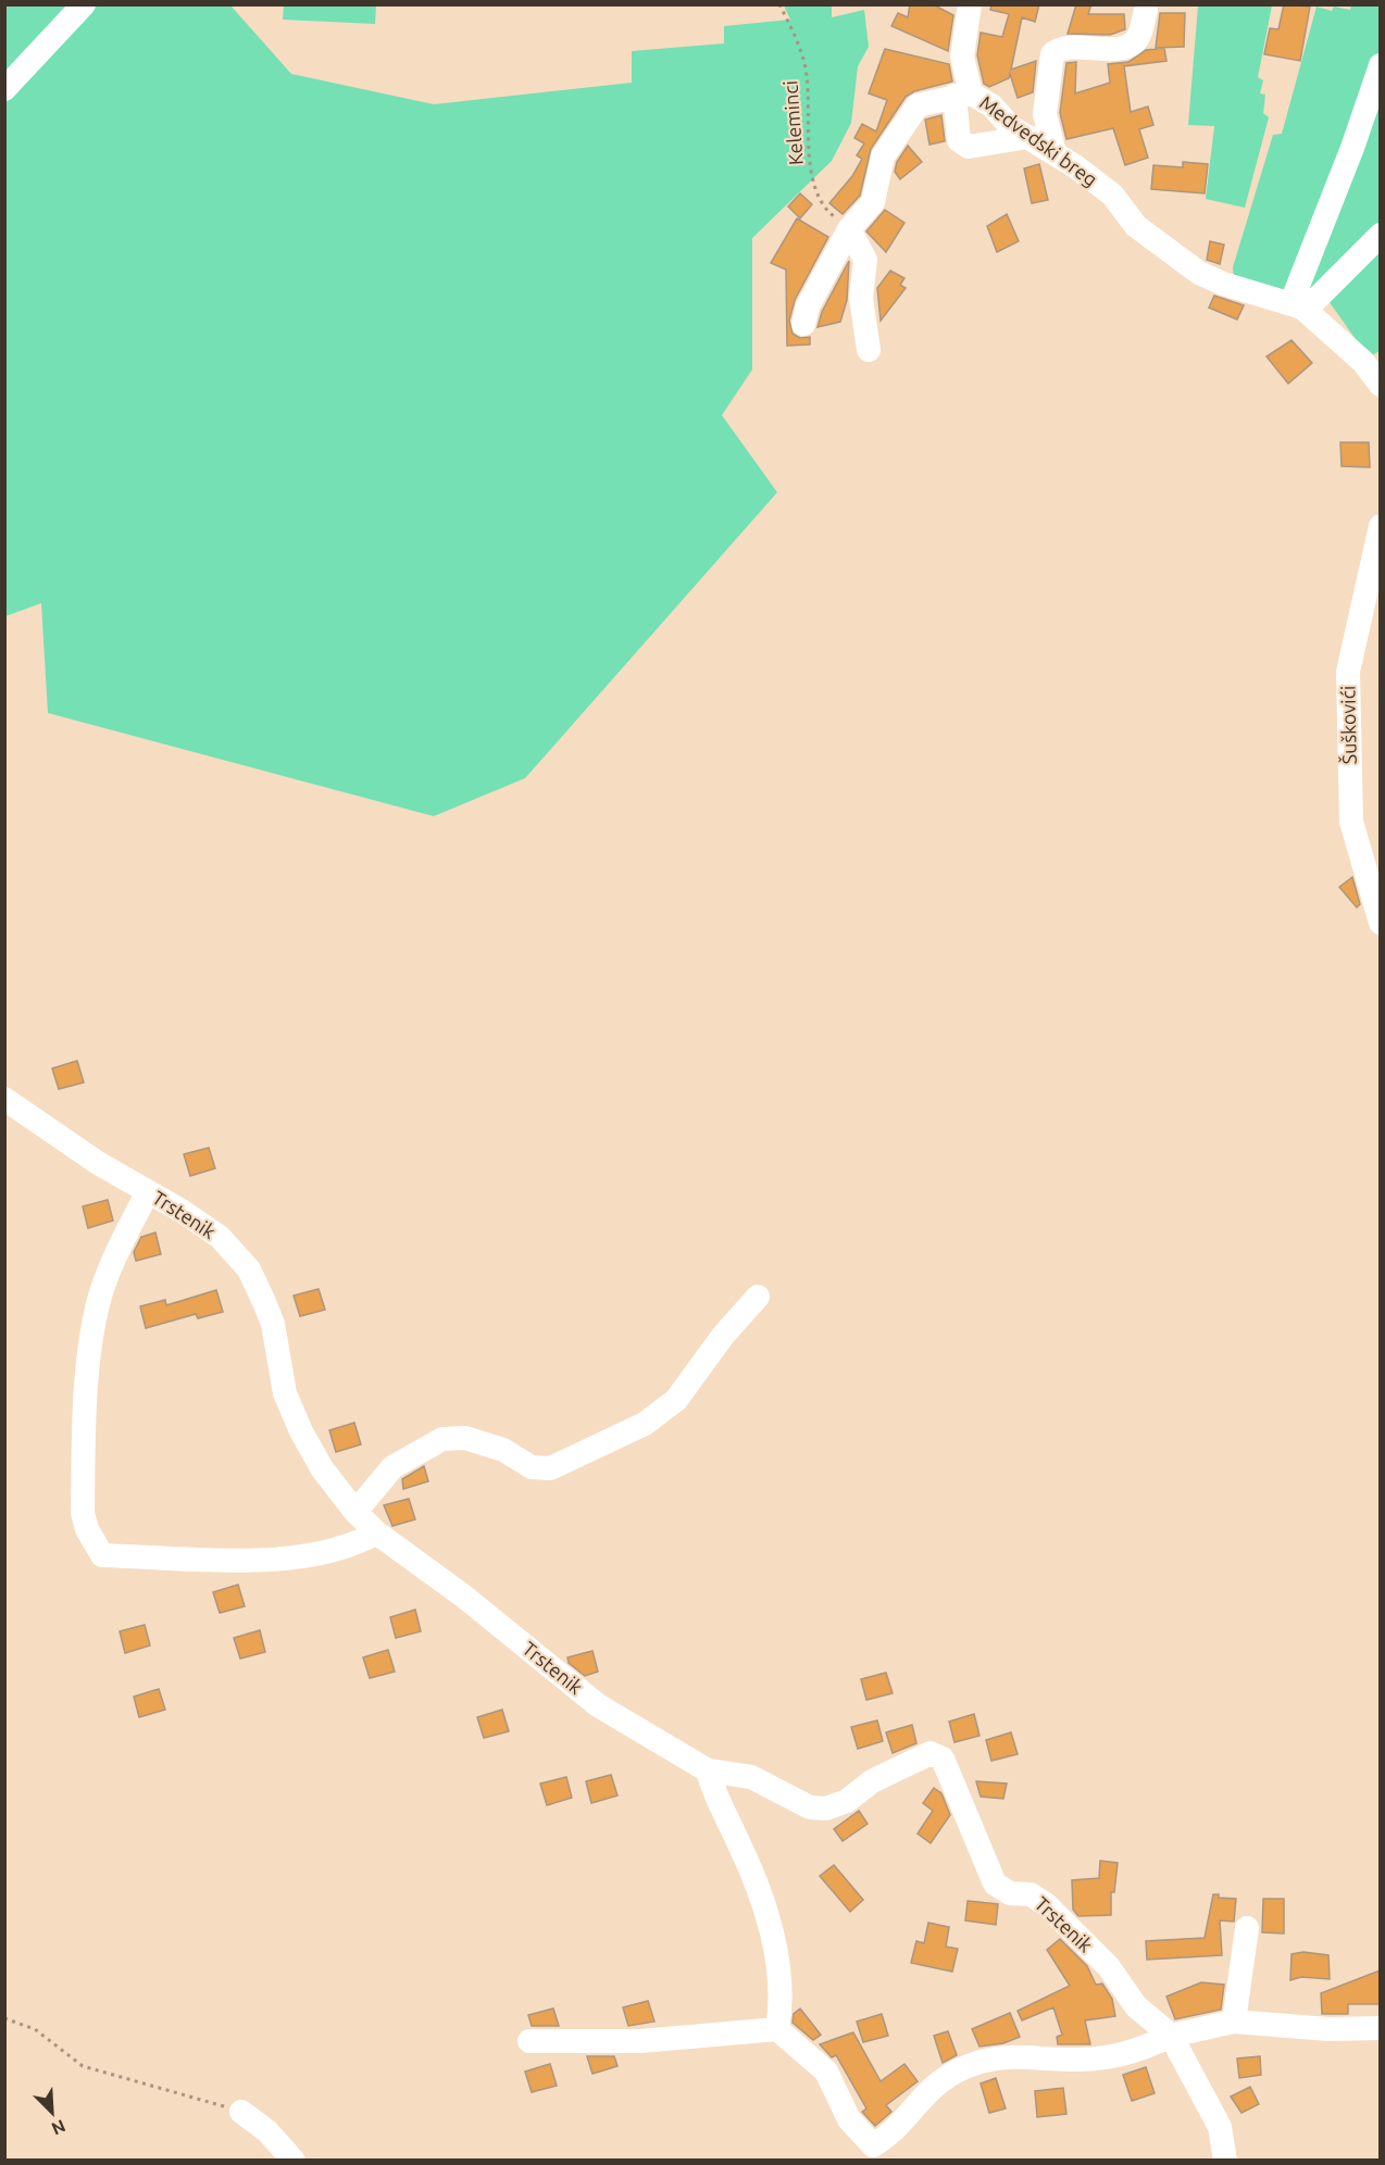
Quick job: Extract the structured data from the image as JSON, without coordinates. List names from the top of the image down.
{
  "streets": {
    "street": ["Medvedski breg", "Šuškovići", "Trstenik"],
    "path": ["Keleminci"]
  },
  "crossings": [
    ["Keleminci", "Medvedski breg"]
  ],
  "north": "bottom right"
}
